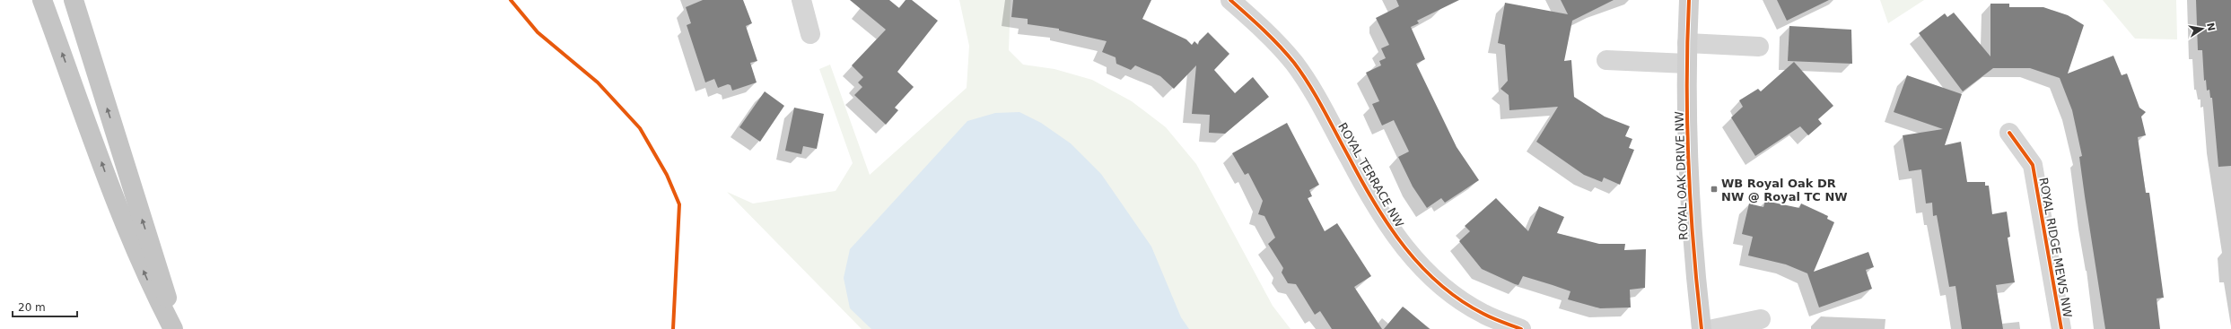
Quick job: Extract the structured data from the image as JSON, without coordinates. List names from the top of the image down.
{
  "streets": {
    "street": ["ROYAL TERRACE NW", "ROYAL OAK DRIVE NW", "ROYAL RIDGE MEWS NW"]
  },
  "places": {
    "transit": ["WB Royal Oak DR NW @ Royal TC NW"]
  },
  "scale_bar": "20 m",
  "north": "right"
}
